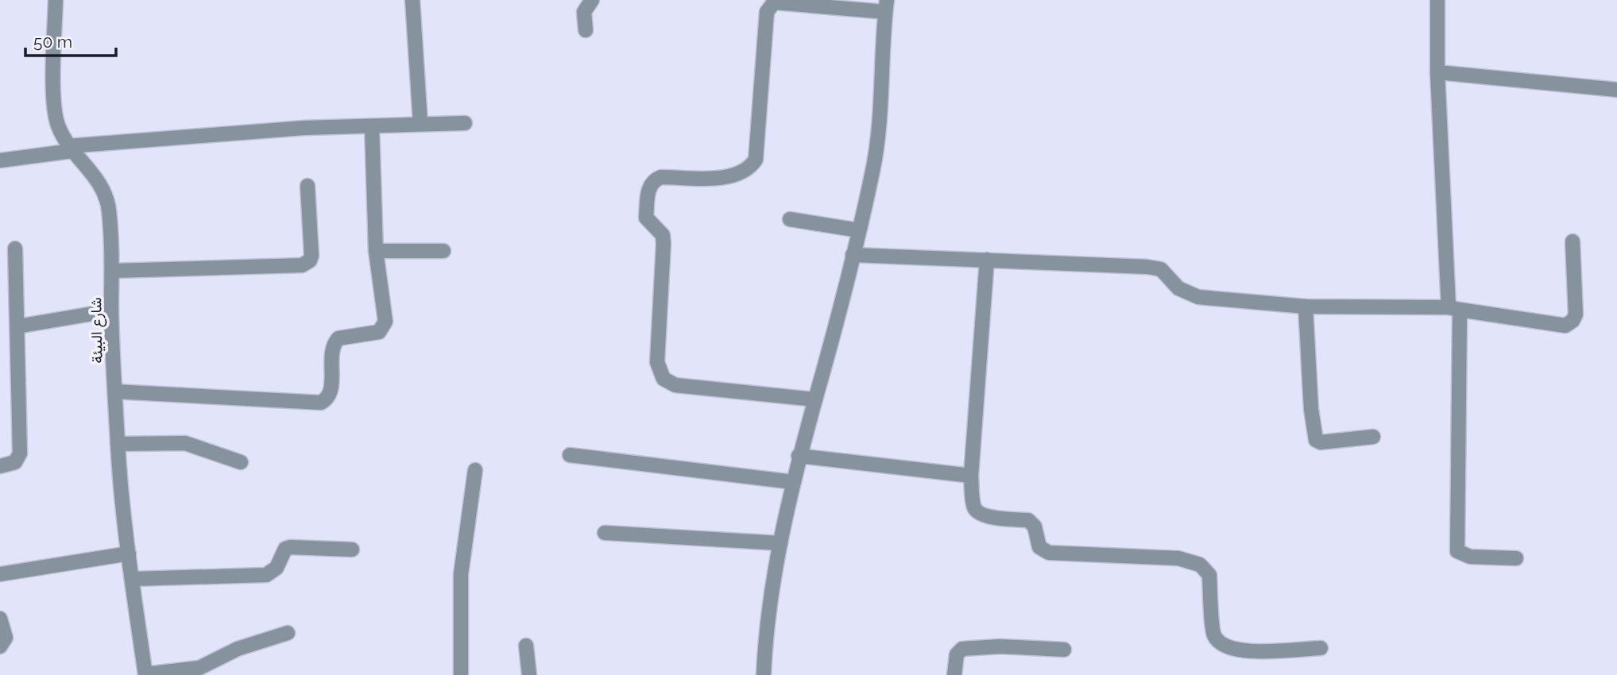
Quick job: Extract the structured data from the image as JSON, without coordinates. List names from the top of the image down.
{
  "streets": {
    "street": ["شارع البيئة"]
  },
  "scale_bar": "50 m"
}
